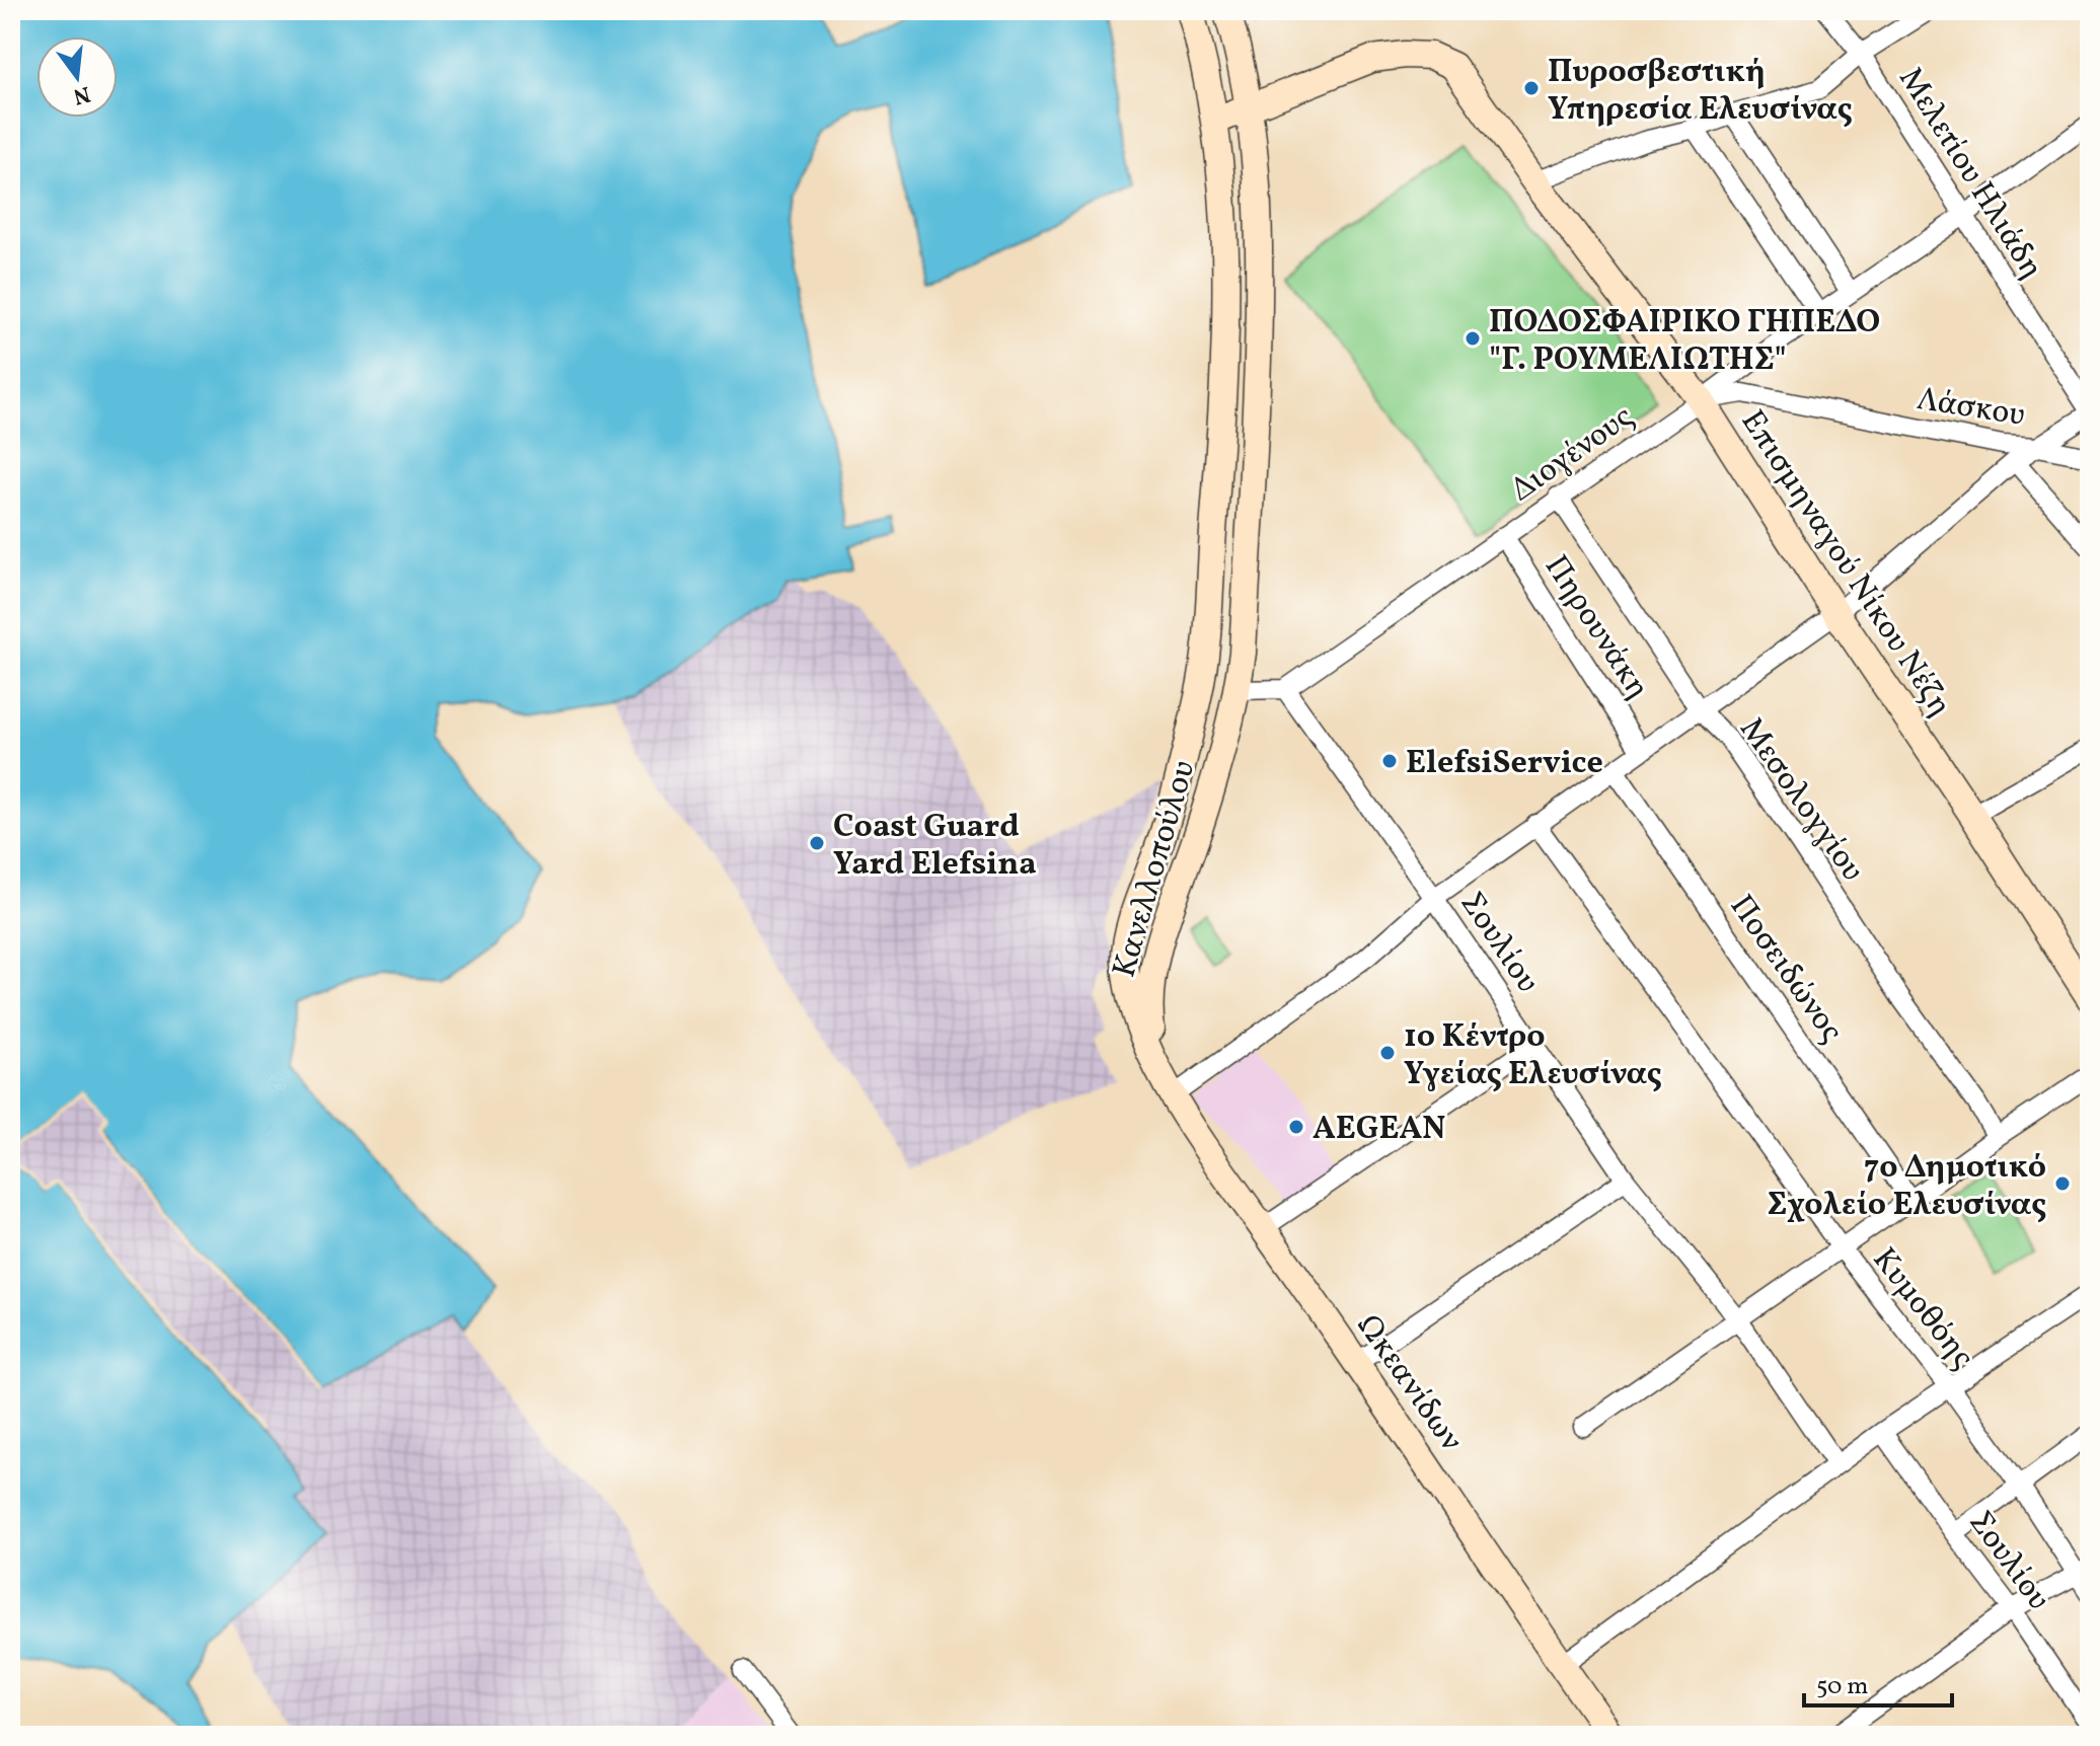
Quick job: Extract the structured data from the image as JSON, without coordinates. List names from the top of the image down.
{
  "streets": {
    "street": [
      "Μελετίου Ηλιάδη",
      "Λάσκου",
      "Διογένους",
      "Επισμηναγού Νίκου Νέζη",
      "Πηρουνάκη",
      "Μεσολογγίου",
      "Κανελλοπούλου",
      "Σουλίου",
      "Ποσειδώνος",
      "Κυμοθόης",
      "Ωκεανίδων"
    ]
  },
  "crossings": [
    ["Μελετίου Ηλιάδη", "Διογένους"],
    ["Λάσκου", "Διογένους"],
    ["Λάσκου", "Επισμηναγού Νίκου Νέζη"],
    ["Διογένους", "Επισμηναγού Νίκου Νέζη"],
    ["Διογένους", "Πηρουνάκη"],
    ["Διογένους", "Μεσολογγίου"],
    ["Διογένους", "Σουλίου"],
    ["Επισμηναγού Νίκου Νέζη", "Κανελλοπούλου"],
    ["Κανελλοπούλου", "Ωκεανίδων"]
  ],
  "places": [
    "Πυροσβεστική Υπηρεσία Ελευσίνας",
    "ΠΟΔΟΣΦΑΙΡΙΚΟ ΓΗΠΕΔΟ \"Γ. ΡΟΥΜΕΛΙΩΤΗΣ\"",
    "ElefsiService",
    "Coast Guard Yard Elefsina",
    "1ο Κέντρο Υγείας Ελευσίνας",
    "AEGEAN",
    "7ο Δημοτικό Σχολείο Ελευσίνας"
  ],
  "scale_bar": "50 m",
  "north": "bottom"
}
